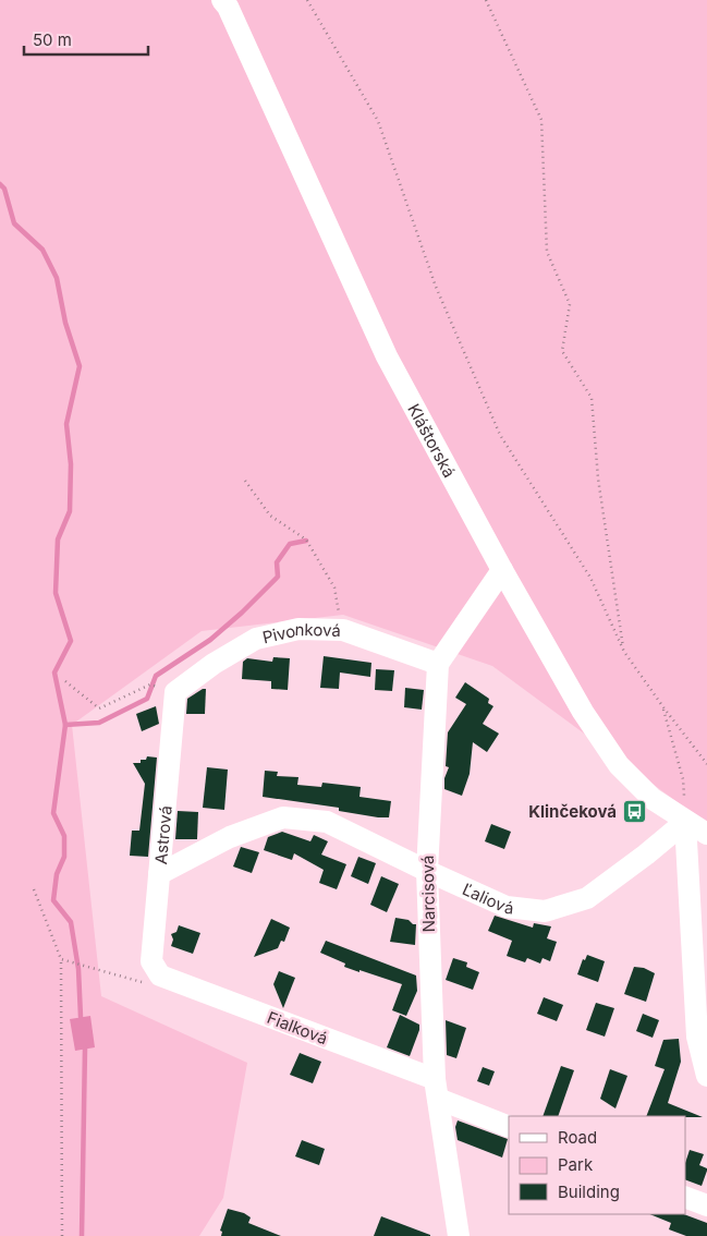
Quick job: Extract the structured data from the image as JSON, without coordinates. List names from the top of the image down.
{
  "streets": {
    "street": [
      "Kláštorská",
      "Pivonková",
      "Astrová",
      "Narcisová",
      "Ľaliová",
      "Fialková"
    ]
  },
  "crossings": [
    ["Kláštorská", "Ľaliová"],
    ["Pivonková", "Astrová"],
    ["Pivonková", "Narcisová"],
    ["Astrová", "Ľaliová"],
    ["Astrová", "Fialková"],
    ["Narcisová", "Ľaliová"],
    ["Narcisová", "Fialková"]
  ],
  "places": {
    "bus stop": ["Klinčeková"]
  },
  "legend": ["Road", "Park", "Building"],
  "scale_bar": "50 m"
}
